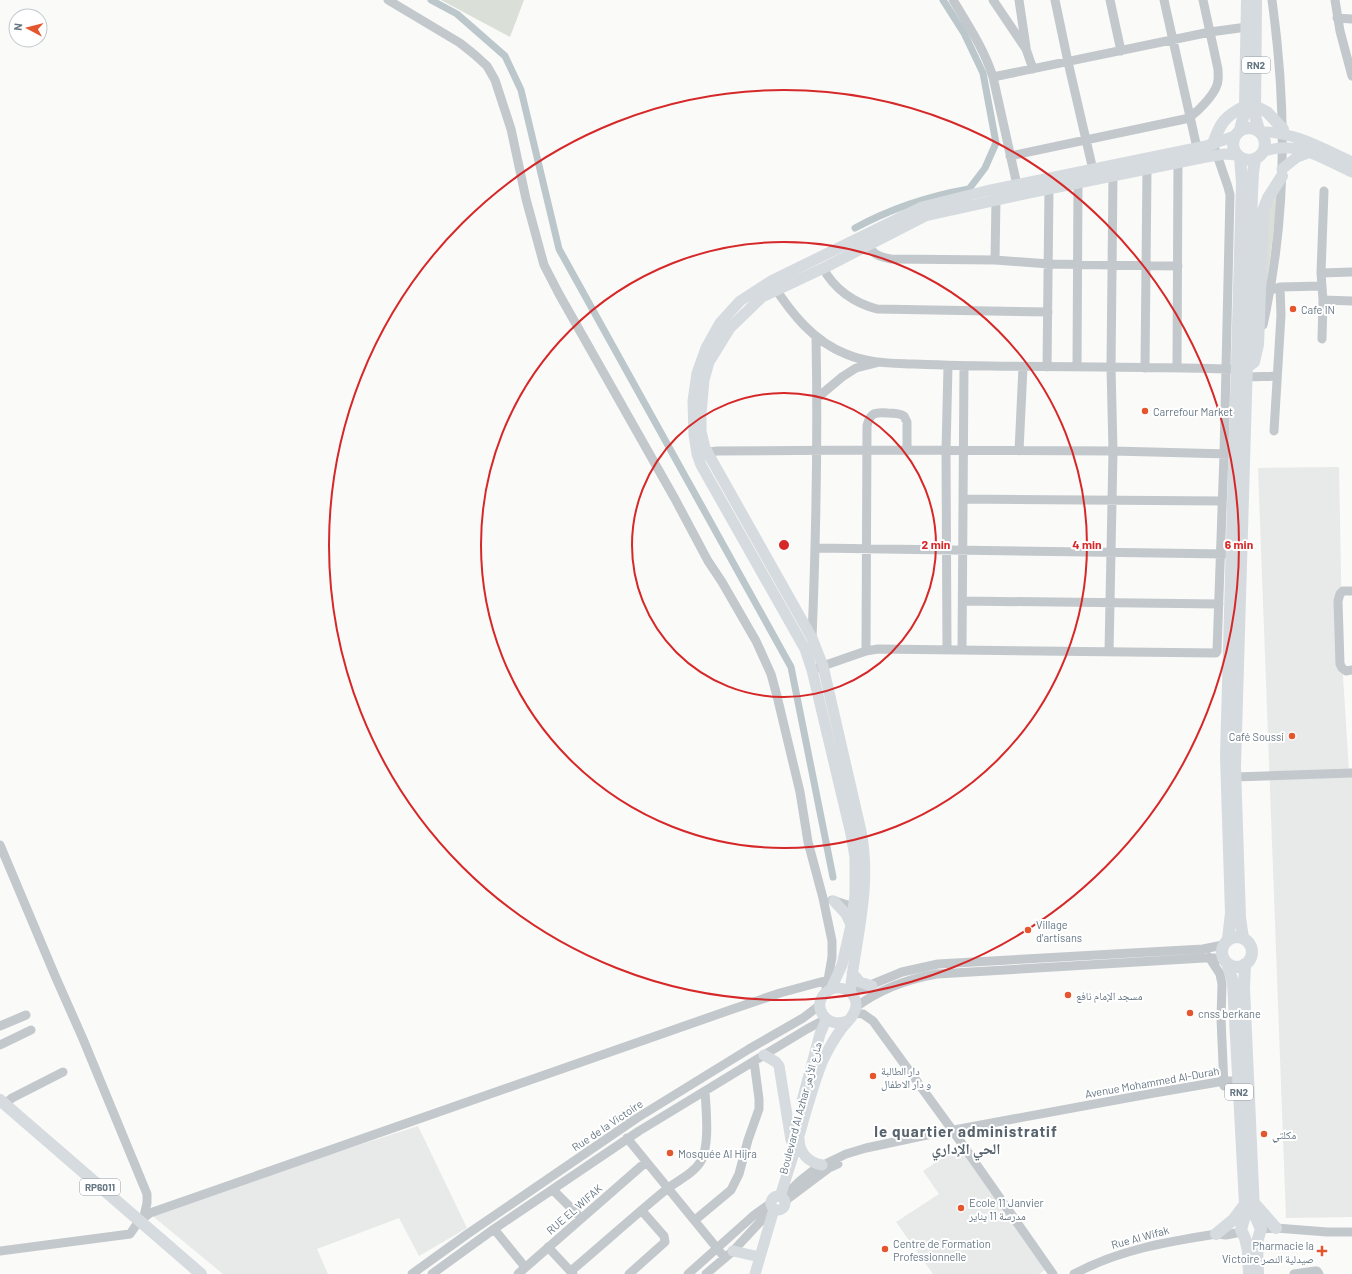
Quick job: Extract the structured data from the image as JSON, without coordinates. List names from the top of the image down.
{
  "streets": {
    "highway": ["RN2", "RP6011"],
    "main road": ["Boulevard Al Azhar شارع الأزهر"],
    "street": [
      "Avenue Mohammed Al-Durah",
      "Rue de la Victoire",
      "RUE EL WIFAK",
      "Rue Al Wifak"
    ]
  },
  "crossings": [
    ["RN2", "Avenue Mohammed Al-Durah"],
    ["RN2", "Rue Al Wifak"],
    ["Avenue Mohammed Al-Durah", "Boulevard Al Azhar شارع الأزهر"],
    ["Boulevard Al Azhar شارع الأزهر", "Rue de la Victoire"]
  ],
  "districts": ["le quartier administratif الحي الإداري"],
  "places": {
    "other": [
      "Cafe IN",
      "Carrefour Market",
      "Café Soussi",
      "Village d'artisans",
      "مسجد الإمام نافع",
      "cnss berkane",
      "دار الطالبة و دار الاطفال",
      "مكلتي",
      "Mosquée Al Hijra",
      "Ecole 11 Janvier مدرسة 11 يناير",
      "Centre de Formation Professionnelle"
    ],
    "health": ["Pharmacie la Victoire صيدلية النصر"]
  },
  "north": "left",
  "rings": ["2 min", "4 min", "6 min"]
}
